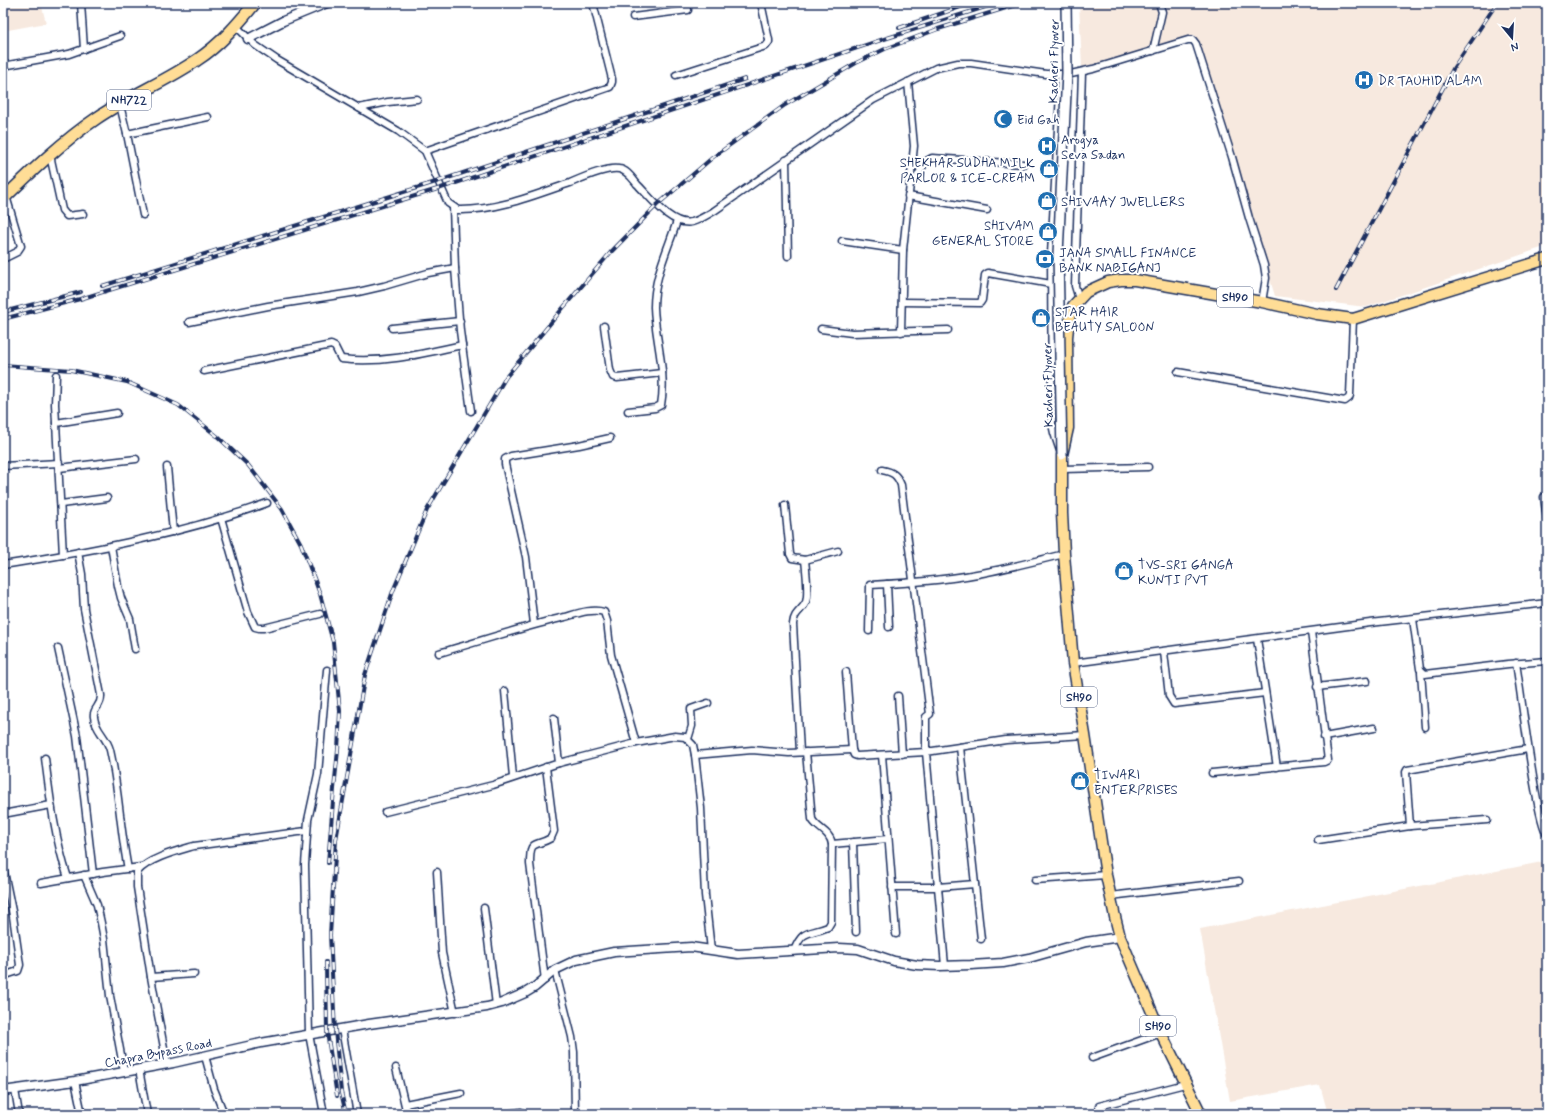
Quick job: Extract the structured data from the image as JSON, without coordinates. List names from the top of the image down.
{
  "streets": {
    "highway": ["NH722"],
    "main road": ["Kacheri Flyover", "SH90"],
    "street": ["Chapra Bypass Road"]
  },
  "crossings": [
    ["Kacheri Flyover", "SH90"],
    ["SH90", "Chapra Bypass Road"]
  ],
  "places": {
    "hospital": ["DR TAUHID ALAM", "Arogya Seva Sadan"],
    "mosque": ["Eid Gah"],
    "shop": [
      "SHEKHAR SUDHA MILK PARLOR & ICE-CREAM",
      "SHIVAAY JWELLERS",
      "SHIVAM GENERAL STORE",
      "STAR HAIR BEAUTY SALOON",
      "TVS-SRI GANGA KUNTI PVT",
      "TIWARI ENTERPRISES"
    ],
    "bank": ["JANA SMALL FINANCE BANK NABIGANJ"]
  },
  "north": "bottom"
}
